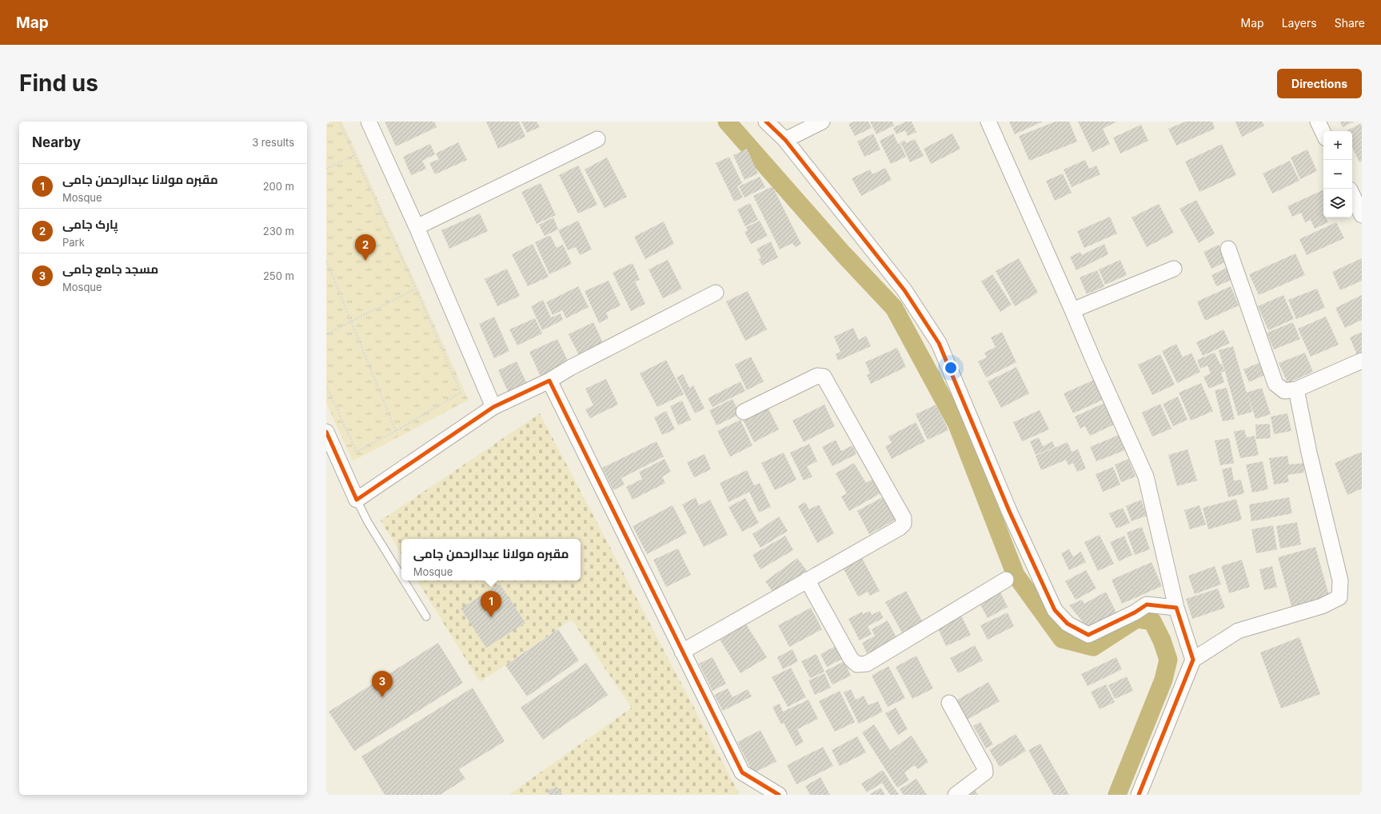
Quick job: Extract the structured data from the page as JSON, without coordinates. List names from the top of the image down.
{
  "page": {
    "header": "Map",
    "nav": ["Map", "Layers", "Share"],
    "buttons": "Directions",
    "title": "Find us",
    "heading": ["Nearby", "3 results"],
    "map_buttons": ["+", "−"],
    "list": [
      {
        "mark": "1",
        "name": "مقبره مولانا عبدالرحمن جامی",
        "note": "Mosque",
        "value": "200 m"
      },
      {
        "mark": "2",
        "name": "پارک جامی",
        "note": "Park",
        "value": "230 m"
      },
      {
        "mark": "3",
        "name": "مسجد جامع جامی",
        "note": "Mosque",
        "value": "250 m"
      }
    ],
    "pins": ["2", "1", "3"],
    "popup": ["مقبره مولانا عبدالرحمن جامی", "Mosque"]
  }
}
